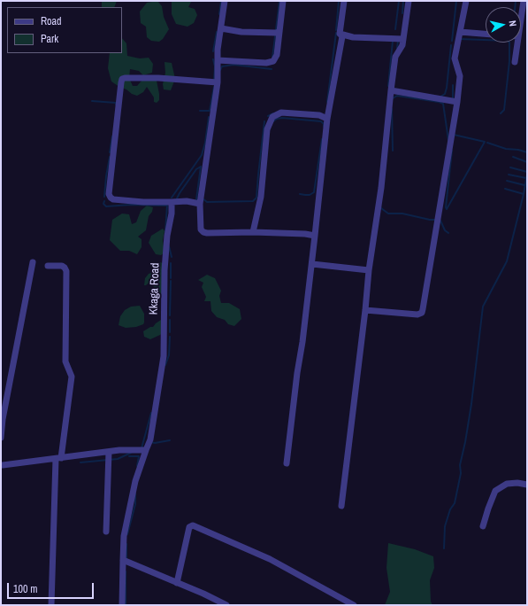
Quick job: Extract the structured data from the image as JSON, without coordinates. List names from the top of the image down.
{
  "streets": {
    "street": ["Kkaga Road"]
  },
  "legend": ["Road", "Park"],
  "scale_bar": "100 m",
  "north": "right"
}
